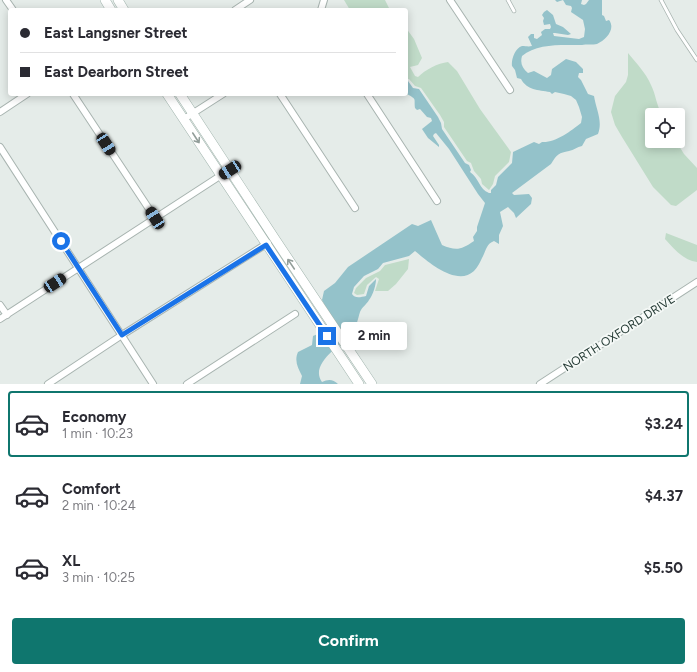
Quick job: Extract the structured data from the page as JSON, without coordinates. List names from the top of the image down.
{
  "streets": {
    "street": ["NORTH OXFORD DRIVE"]
  },
  "page": {
    "banner": ["East Langsner Street", "East Dearborn Street"],
    "bubble": "2 min",
    "list": [
      {
        "name": "Economy",
        "note": "1 min · 10:23",
        "value": "$3.24"
      },
      {
        "name": "Comfort",
        "note": "2 min · 10:24",
        "value": "$4.37"
      },
      {
        "name": "XL",
        "note": "3 min · 10:25",
        "value": "$5.50"
      }
    ],
    "buttons": "Confirm"
  }
}
